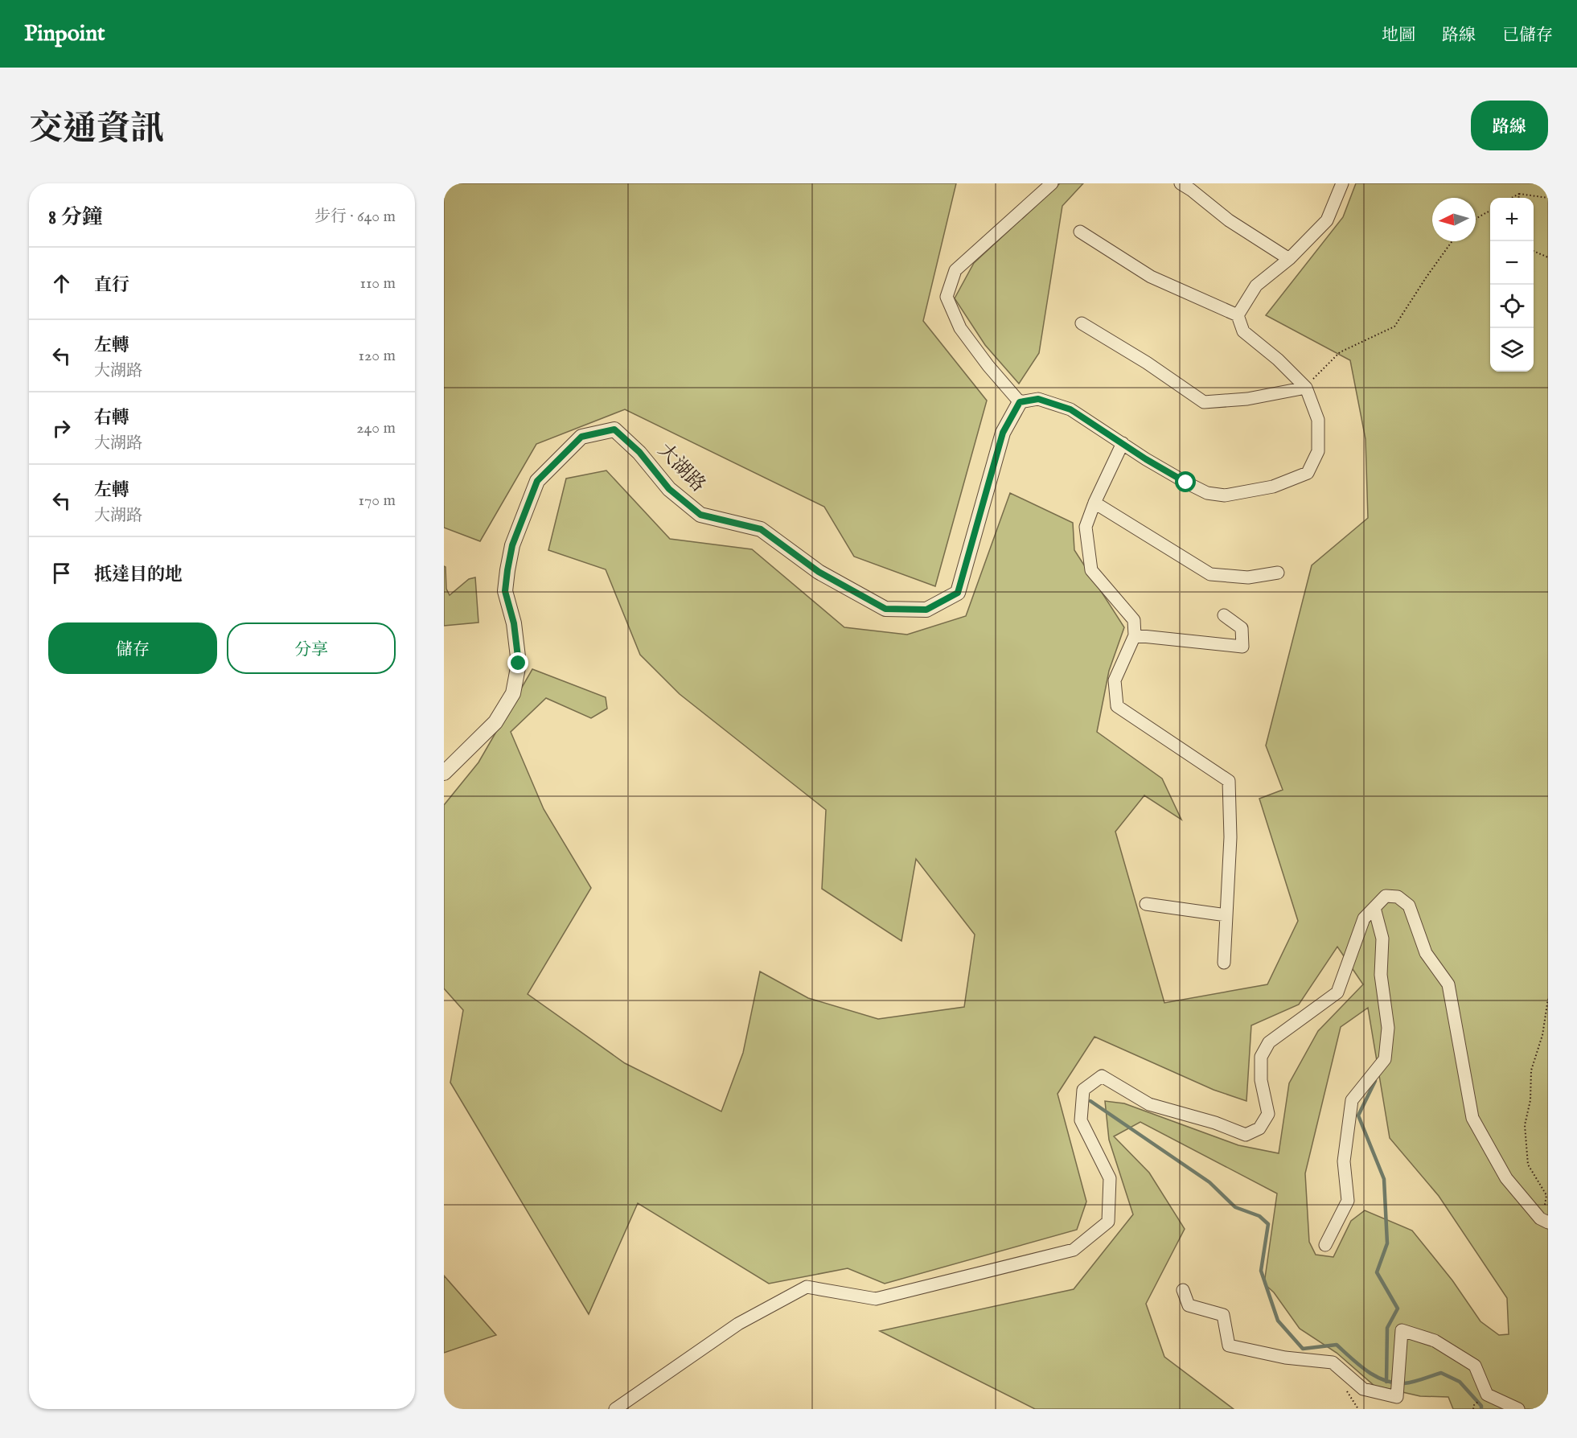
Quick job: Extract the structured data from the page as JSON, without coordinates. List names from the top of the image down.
{
  "streets": {
    "street": ["大湖路"]
  },
  "north": "left",
  "page": {
    "header": "Pinpoint",
    "nav": ["地圖", "路線", "已儲存"],
    "title": "交通資訊",
    "buttons": [
      "路線",
      ["儲存", "分享"]
    ],
    "heading": ["8 分鐘", "步行 · 640 m"],
    "map_buttons": ["+", "−"],
    "list": [
      ["直行", "110 m"],
      ["左轉", "大湖路", "120 m"],
      ["右轉", "大湖路", "240 m"],
      ["左轉", "大湖路", "170 m"],
      "抵達目的地"
    ]
  }
}
